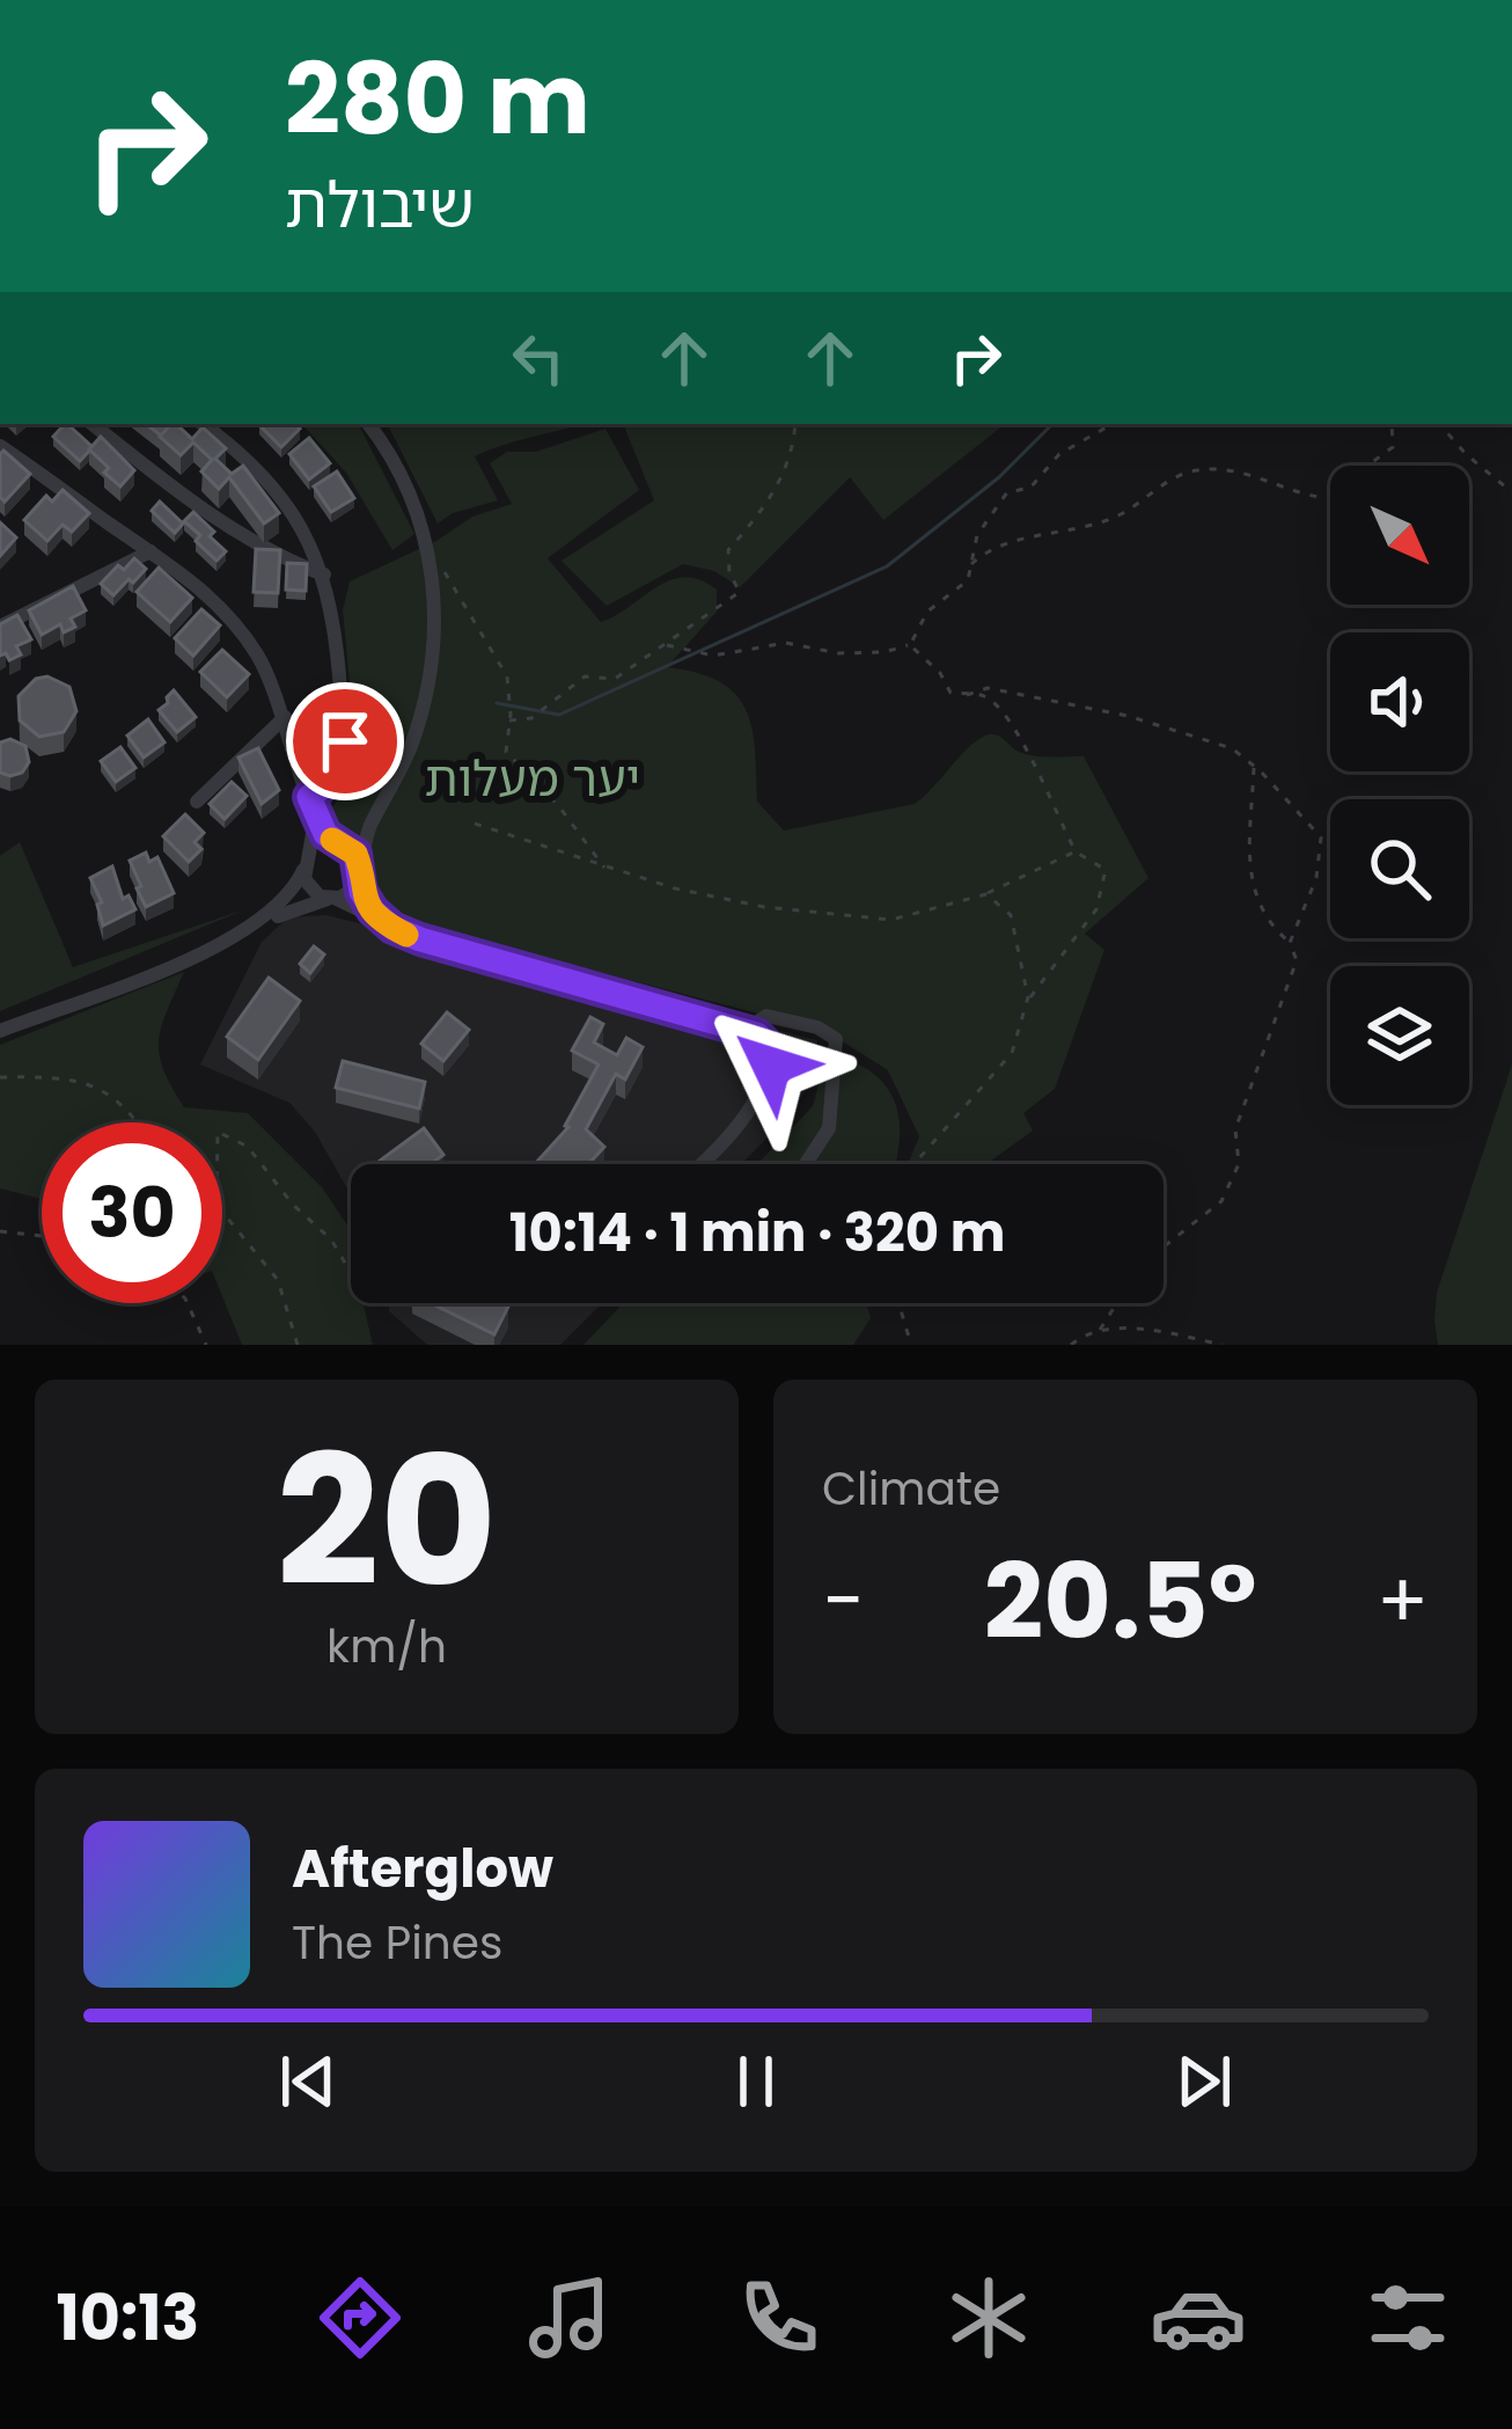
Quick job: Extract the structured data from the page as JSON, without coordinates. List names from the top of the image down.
{
  "parks": ["יער מעלות"],
  "north": "bottom right",
  "page": {
    "turn": ["280 m", "שיבולת"],
    "limit": "30",
    "trip": "10:14 · 1 min · 320 m",
    "tile": [
      ["20", "km/h"],
      "Climate"
    ],
    "heat": ["−", "20.5°", "+"],
    "song": ["Afterglow", "The Pines"],
    "tabs": "10:13"
  }
}
